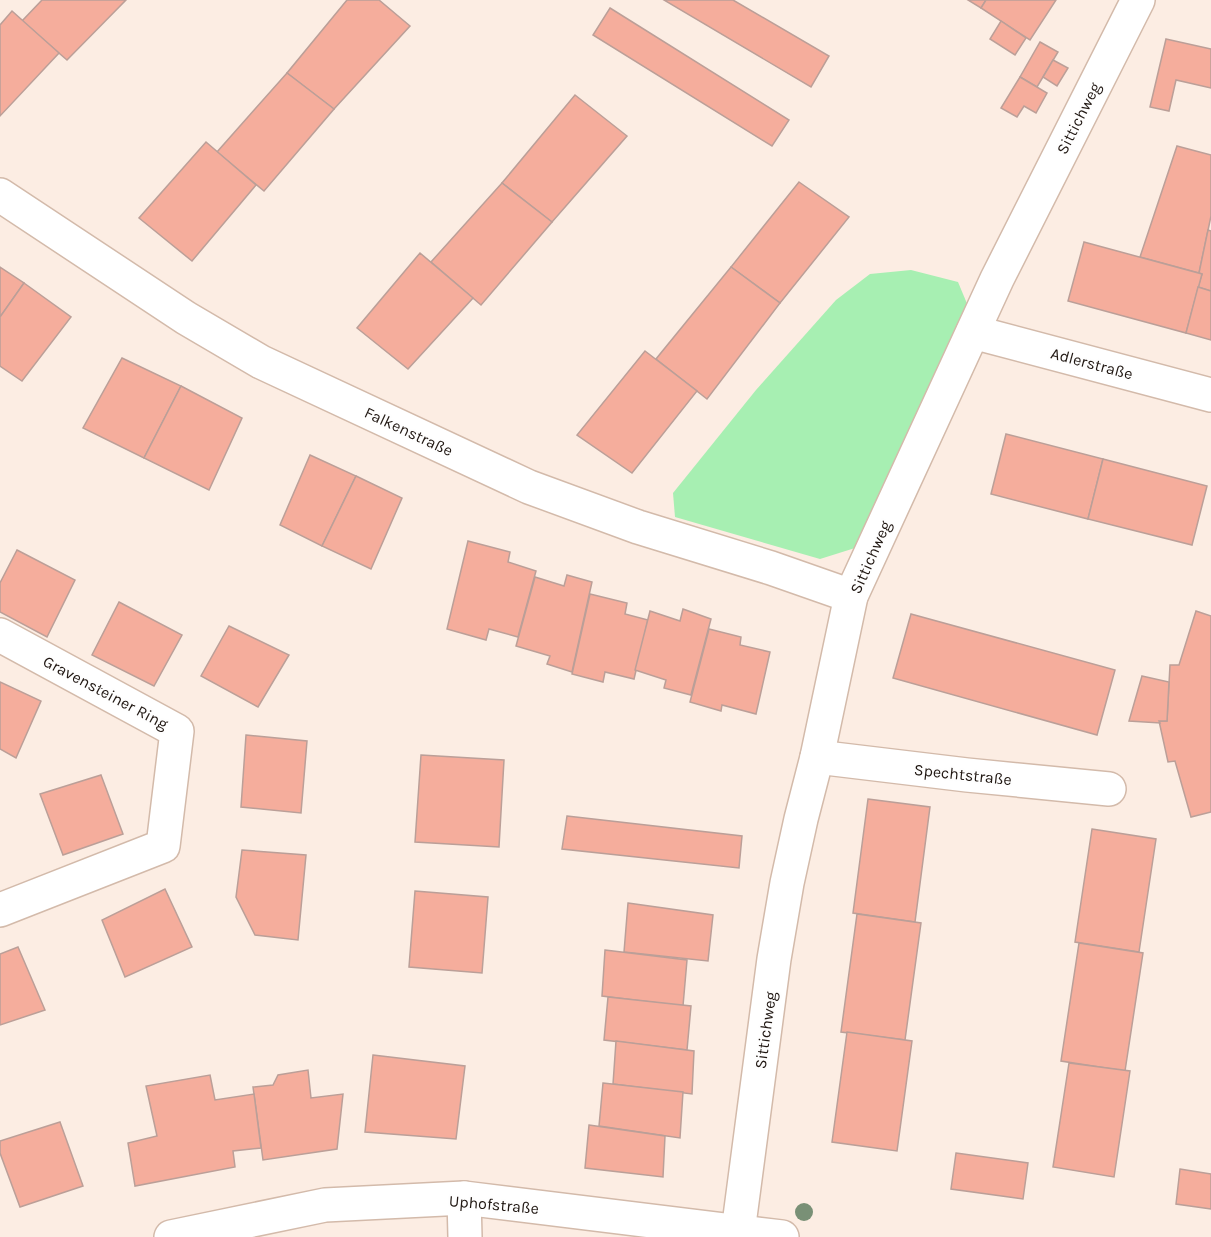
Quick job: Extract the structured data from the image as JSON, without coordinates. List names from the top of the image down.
{
  "streets": {
    "street": [
      "Sittichweg",
      "Adlerstraße",
      "Falkenstraße",
      "Gravensteiner Ring",
      "Spechtstraße",
      "Uphofstraße"
    ]
  },
  "crossings": [
    ["Sittichweg", "Adlerstraße"],
    ["Sittichweg", "Falkenstraße"],
    ["Sittichweg", "Spechtstraße"],
    ["Sittichweg", "Uphofstraße"]
  ]
}
